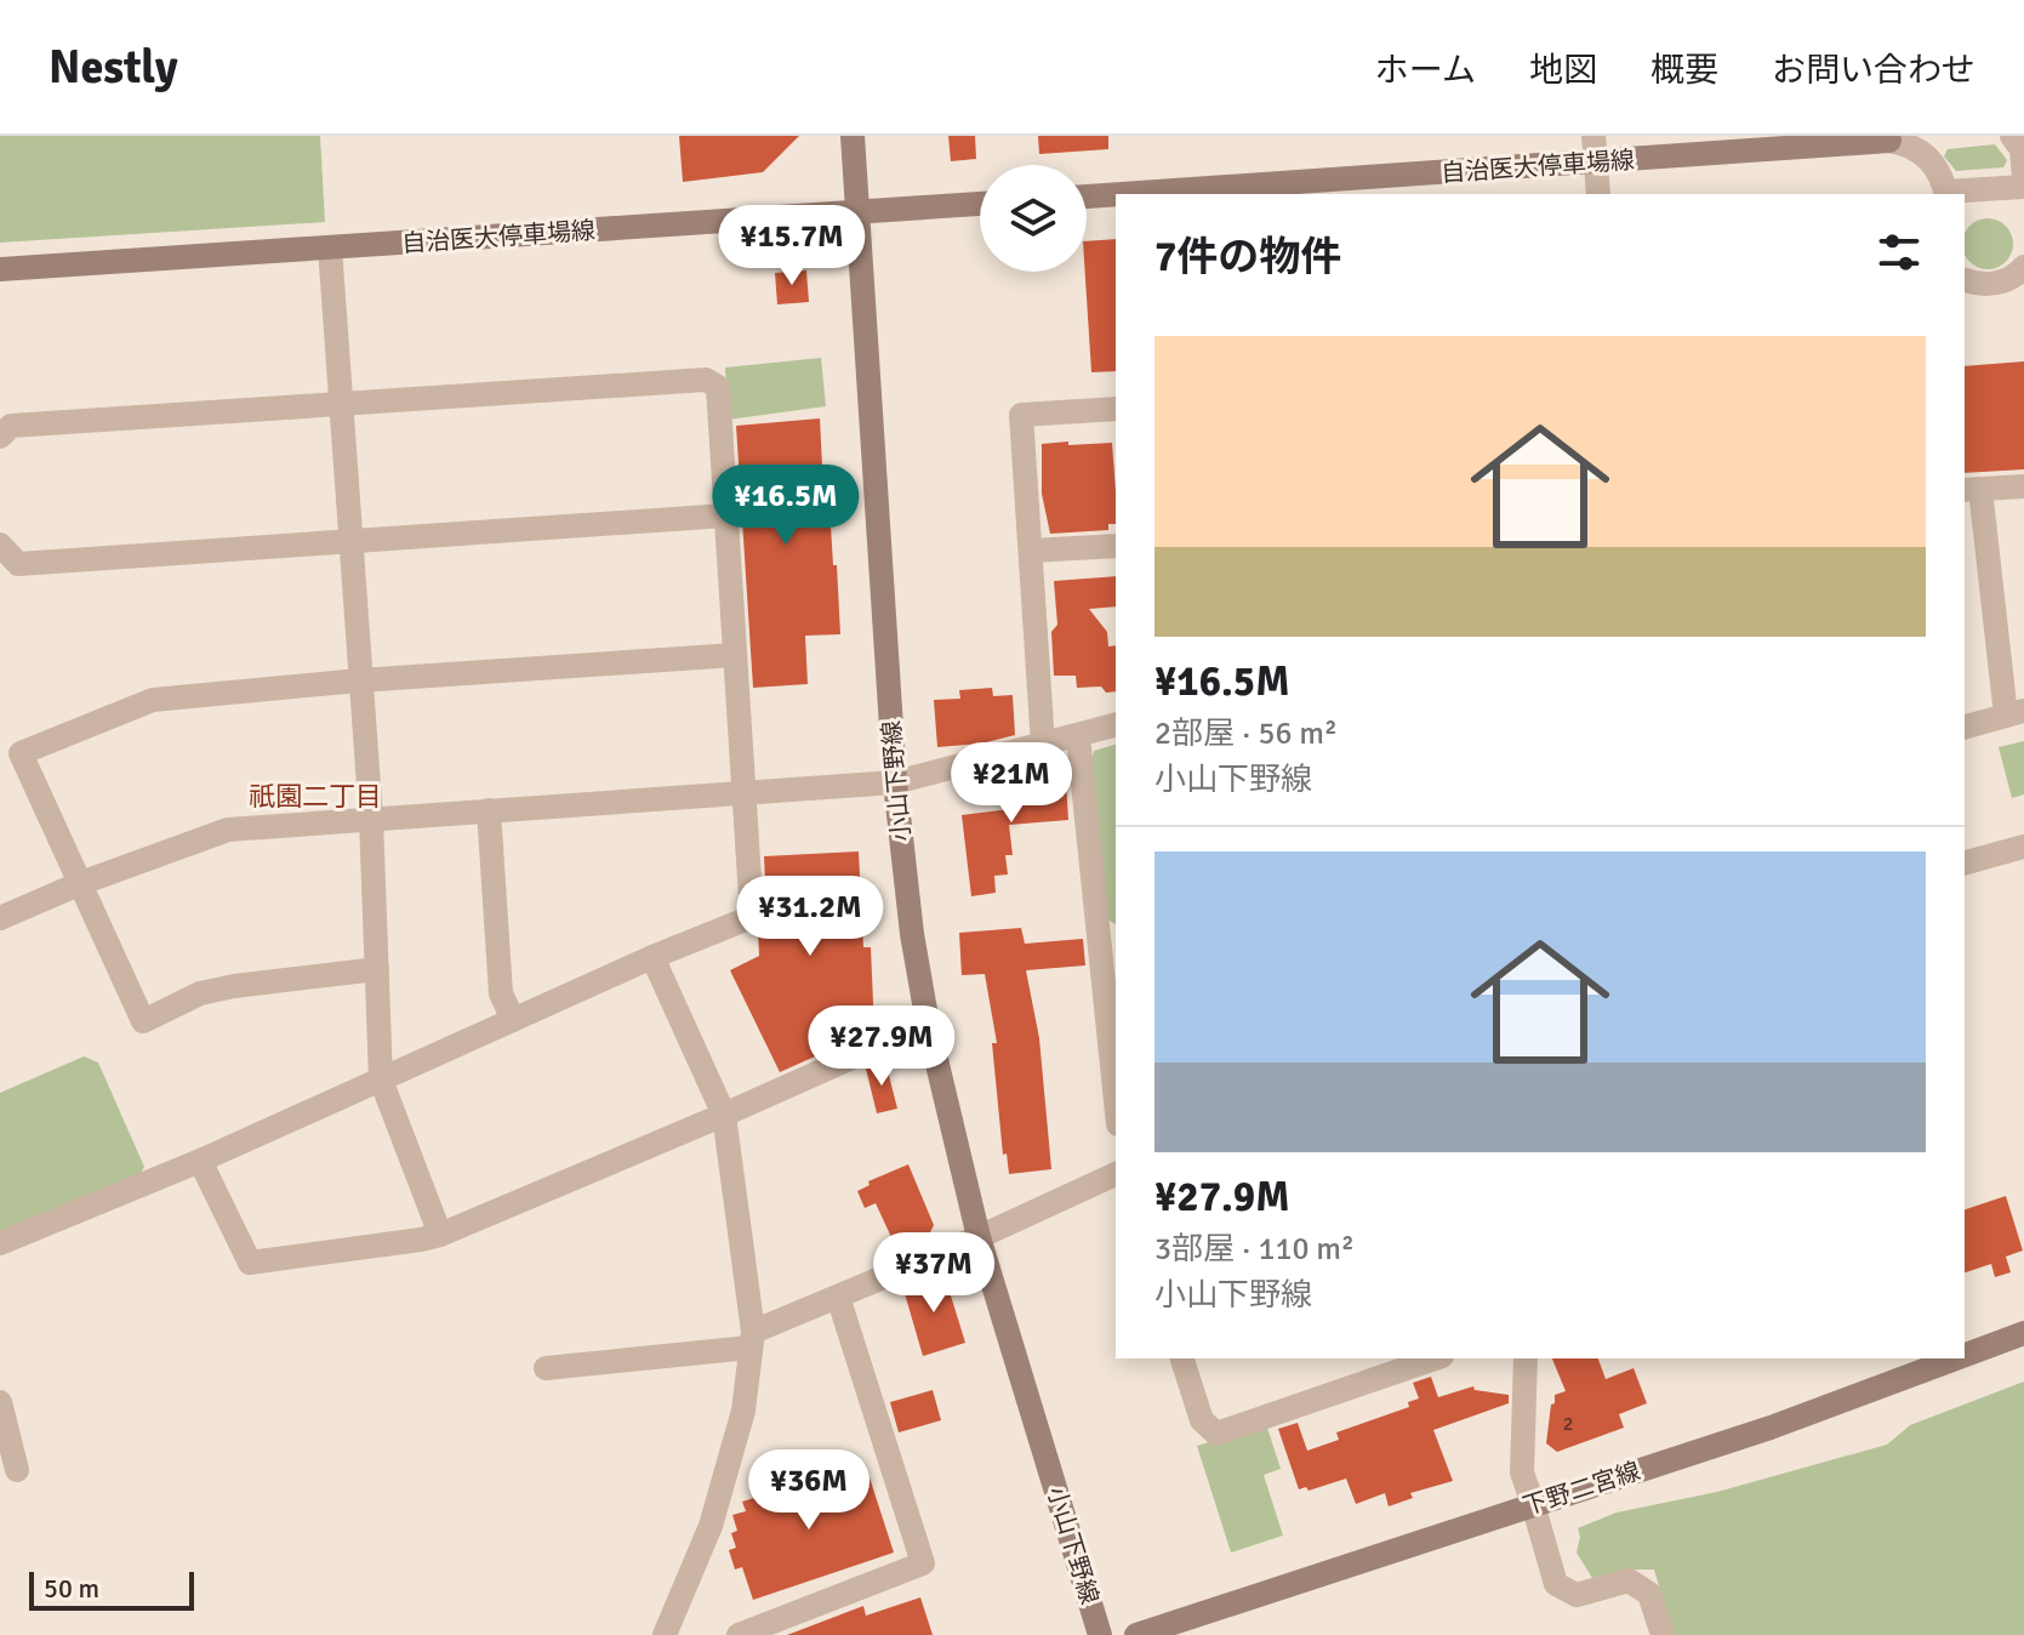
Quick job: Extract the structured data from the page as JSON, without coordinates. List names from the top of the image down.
{
  "streets": {
    "main road": ["自治医大停車場線", "小山下野線", "下野二宮線"]
  },
  "crossings": [
    ["自治医大停車場線", "小山下野線"]
  ],
  "districts": ["祇園二丁目"],
  "house_numbers": ["2"],
  "scale_bar": "50 m",
  "page": {
    "header": "Nestly",
    "nav": [
      "ホーム",
      "地図",
      "概要",
      "お問い合わせ"
    ],
    "heading": "7件の物件",
    "price": [
      "¥15.7M",
      "¥16.5M",
      "¥21M",
      "¥31.2M",
      "¥27.9M",
      "¥37M",
      "¥36M"
    ],
    "list": [
      {
        "name": "¥16.5M",
        "note": "2部屋 · 56 m² · 小山下野線"
      },
      {
        "name": "¥27.9M",
        "note": "3部屋 · 110 m² · 小山下野線"
      }
    ],
    "scale": "50 m"
  }
}
